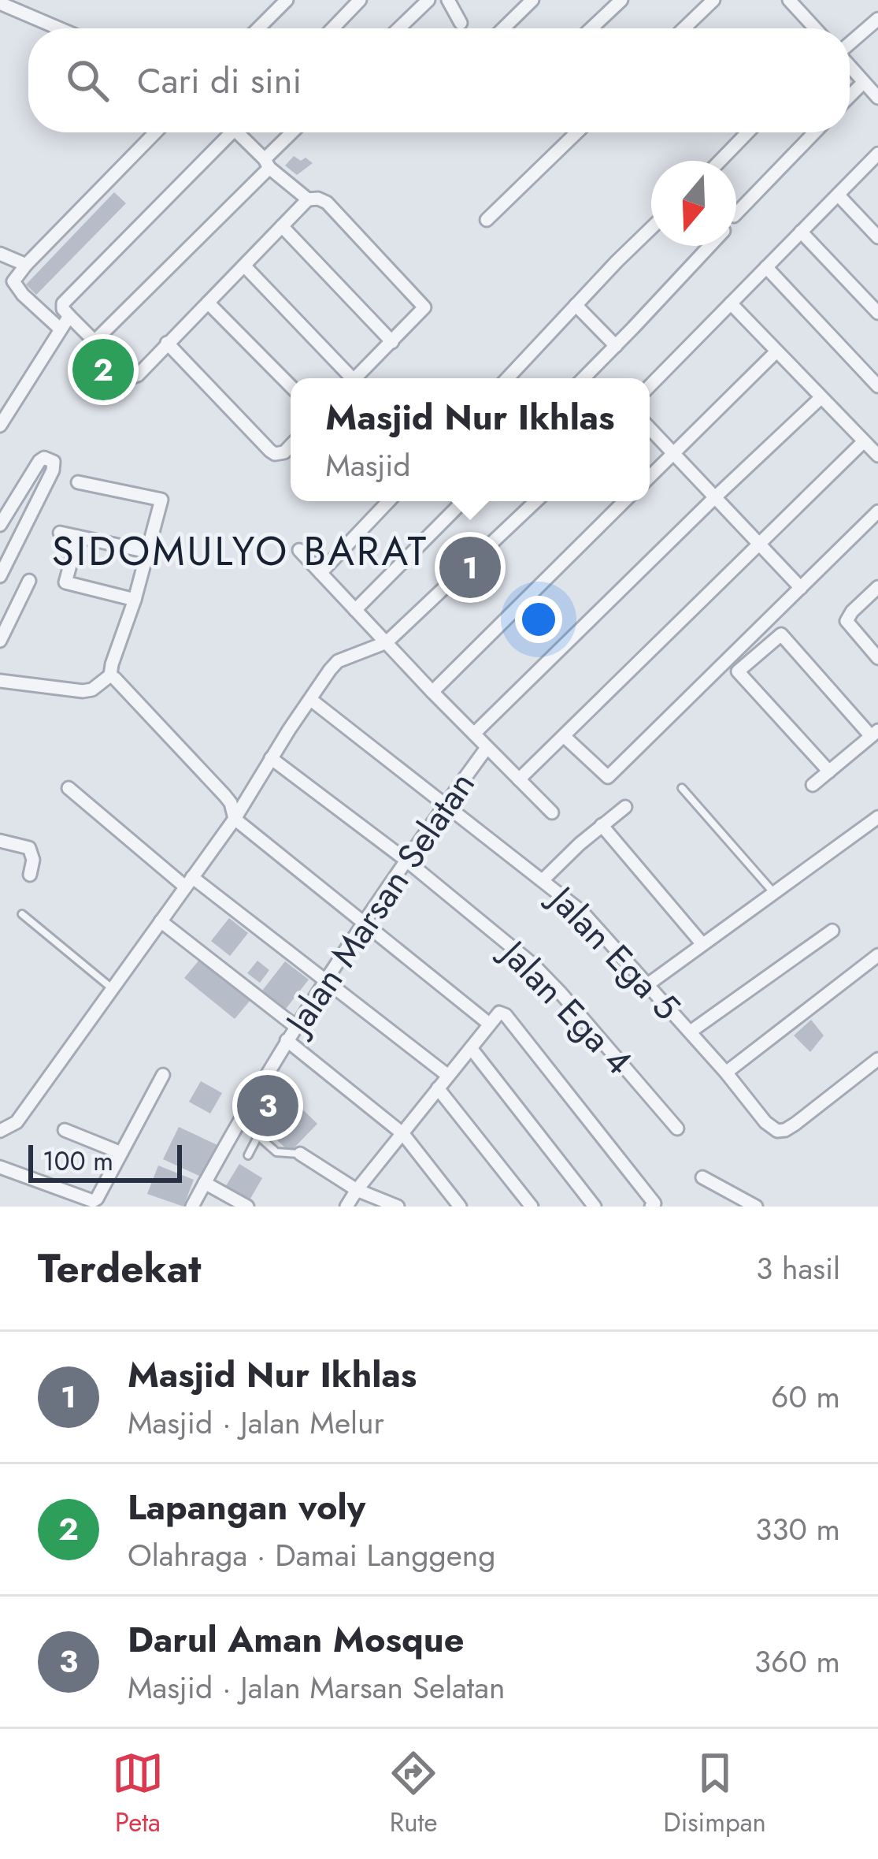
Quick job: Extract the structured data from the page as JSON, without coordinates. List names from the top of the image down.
{
  "streets": {
    "street": ["Jalan Marsan Selatan", "Jalan Ega 5", "Jalan Ega 4"]
  },
  "crossings": [
    ["Jalan Marsan Selatan", "Jalan Ega 5"],
    ["Jalan Marsan Selatan", "Jalan Ega 4"]
  ],
  "districts": ["SIDOMULYO BARAT"],
  "scale_bar": "100 m",
  "north": "bottom",
  "page": {
    "search": "Cari di sini",
    "pins": ["2", "1", "3"],
    "popup": ["Masjid Nur Ikhlas", "Masjid"],
    "scale": "100 m",
    "heading": ["Terdekat", "3 hasil"],
    "list": [
      {
        "mark": "1",
        "name": "Masjid Nur Ikhlas",
        "note": "Masjid · Jalan Melur",
        "value": "60 m"
      },
      {
        "mark": "2",
        "name": "Lapangan voly",
        "note": "Olahraga · Damai Langgeng",
        "value": "330 m"
      },
      {
        "mark": "3",
        "name": "Darul Aman Mosque",
        "note": "Masjid · Jalan Marsan Selatan",
        "value": "360 m"
      }
    ],
    "nav": ["Peta", "Rute", "Disimpan"]
  }
}
